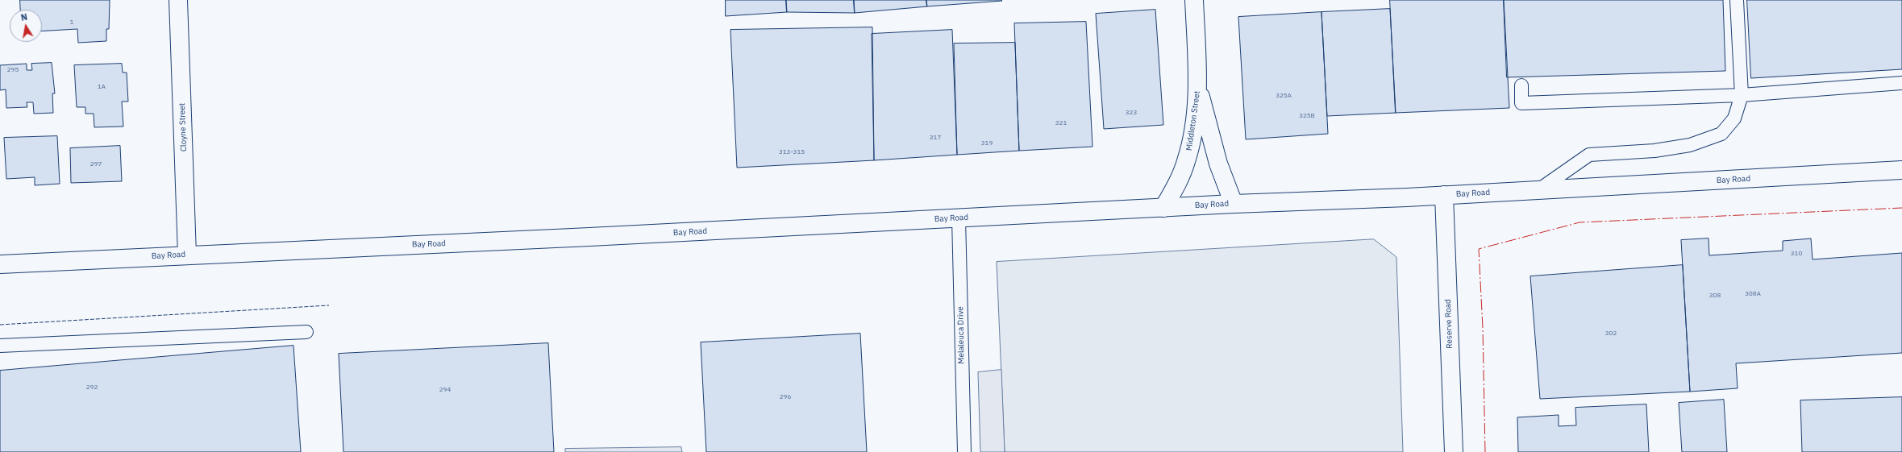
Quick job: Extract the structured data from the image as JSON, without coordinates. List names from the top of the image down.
{
  "streets": {
    "main road": [
      "Middleton Street",
      "Cloyne Street",
      "Bay Road",
      "Reserve Road"
    ],
    "lane": ["Melaleuca Drive"]
  },
  "crossings": [
    ["Middleton Street", "Bay Road"],
    ["Cloyne Street", "Bay Road"],
    ["Bay Road", "Reserve Road"],
    ["Bay Road", "Melaleuca Drive"]
  ],
  "house_numbers": [
    "1",
    "295",
    "1A",
    "325A",
    "323",
    "325B",
    "321",
    "317",
    "319",
    "313-315",
    "297",
    "310",
    "308A",
    "308",
    "302",
    "292",
    "294",
    "296"
  ],
  "north": "top"
}
